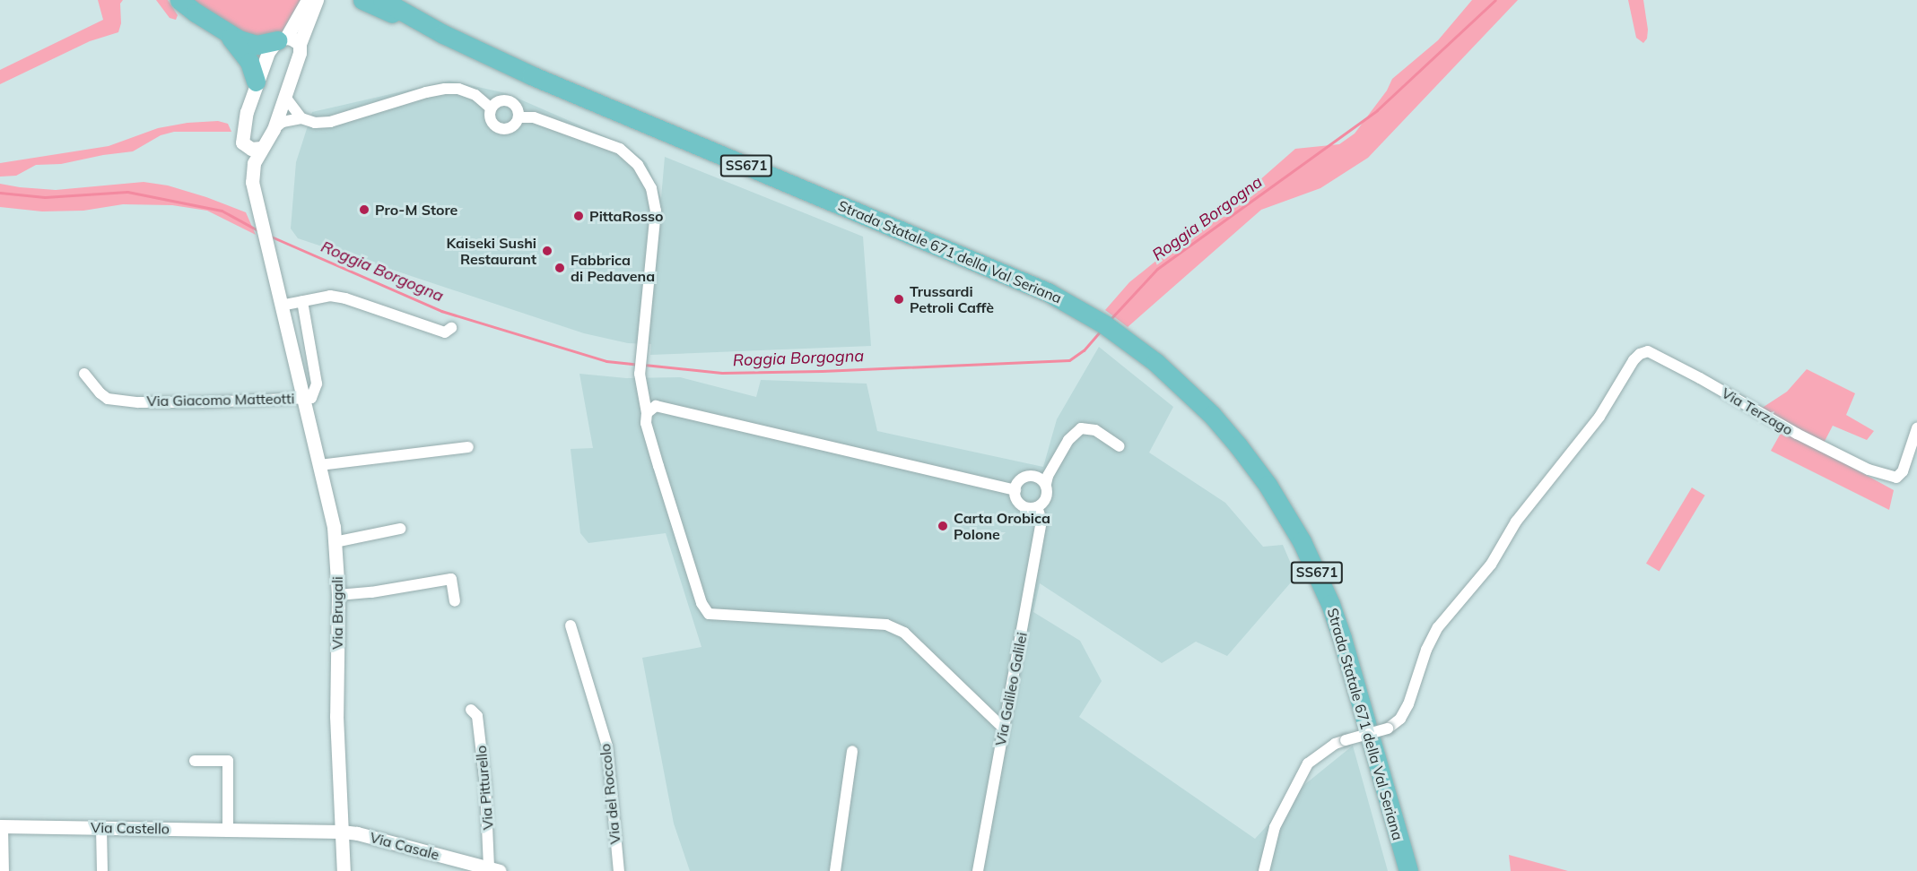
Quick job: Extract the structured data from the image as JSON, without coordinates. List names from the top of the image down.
{
  "streets": {
    "highway": ["SS671", "Strada Statale 671 della Val Seriana"],
    "street": [
      "Via Giacomo Matteotti",
      "Via Terzago",
      "Via Brugali",
      "Via Galileo Galilei",
      "Via Pitturello",
      "Via del Roccolo",
      "Via Castello",
      "Via Casale"
    ]
  },
  "crossings": [
    ["SS671", "Strada Statale 671 della Val Seriana"],
    ["Via Giacomo Matteotti", "Via Brugali"],
    ["Via Brugali", "Via Castello"],
    ["Via Brugali", "Via Casale"],
    ["Via Pitturello", "Via Casale"],
    ["Via Castello", "Via Casale"]
  ],
  "water": ["Roggia Borgogna"],
  "places": [
    "Pro-M Store",
    "PittaRosso",
    "Kaiseki Sushi Restaurant",
    "Fabbrica di Pedavena",
    "Trussardi Petroli Caffè",
    "Carta Orobica Polone"
  ]
}
